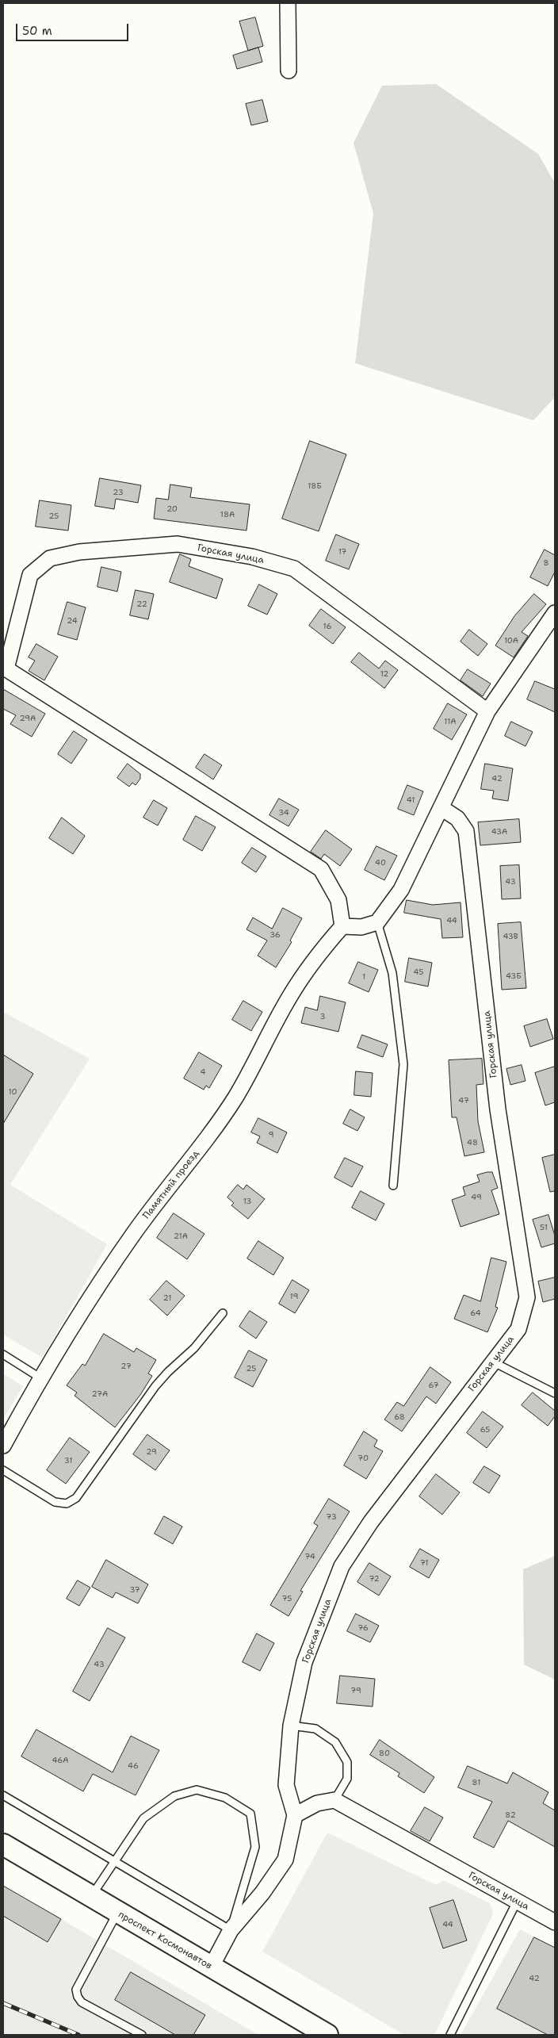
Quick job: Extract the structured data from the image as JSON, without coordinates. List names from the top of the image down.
{
  "streets": {
    "main road": ["проспект Космонавтов"],
    "street": ["Горская улица", "Памятный проезд"]
  },
  "crossings": [
    ["Горская улица", "Памятный проезд"],
    ["Горская улица", "проспект Космонавтов"]
  ],
  "house_numbers": [
    "18Б",
    "23",
    "20",
    "18А",
    "25",
    "17",
    "8",
    "22",
    "24",
    "16",
    "10А",
    "12",
    "29А",
    "11А",
    "42",
    "41",
    "34",
    "43А",
    "40",
    "43",
    "44",
    "36",
    "43В",
    "45",
    "43Б",
    "1",
    "3",
    "4",
    "10",
    "47",
    "9",
    "48",
    "49",
    "13",
    "51",
    "21А",
    "19",
    "21",
    "64",
    "27",
    "25",
    "67",
    "27А",
    "68",
    "65",
    "29",
    "70",
    "31",
    "73",
    "74",
    "71",
    "72",
    "37",
    "75",
    "76",
    "43",
    "79",
    "80",
    "46А",
    "46",
    "81",
    "82",
    "44",
    "42"
  ],
  "scale_bar": "50 m"
}
